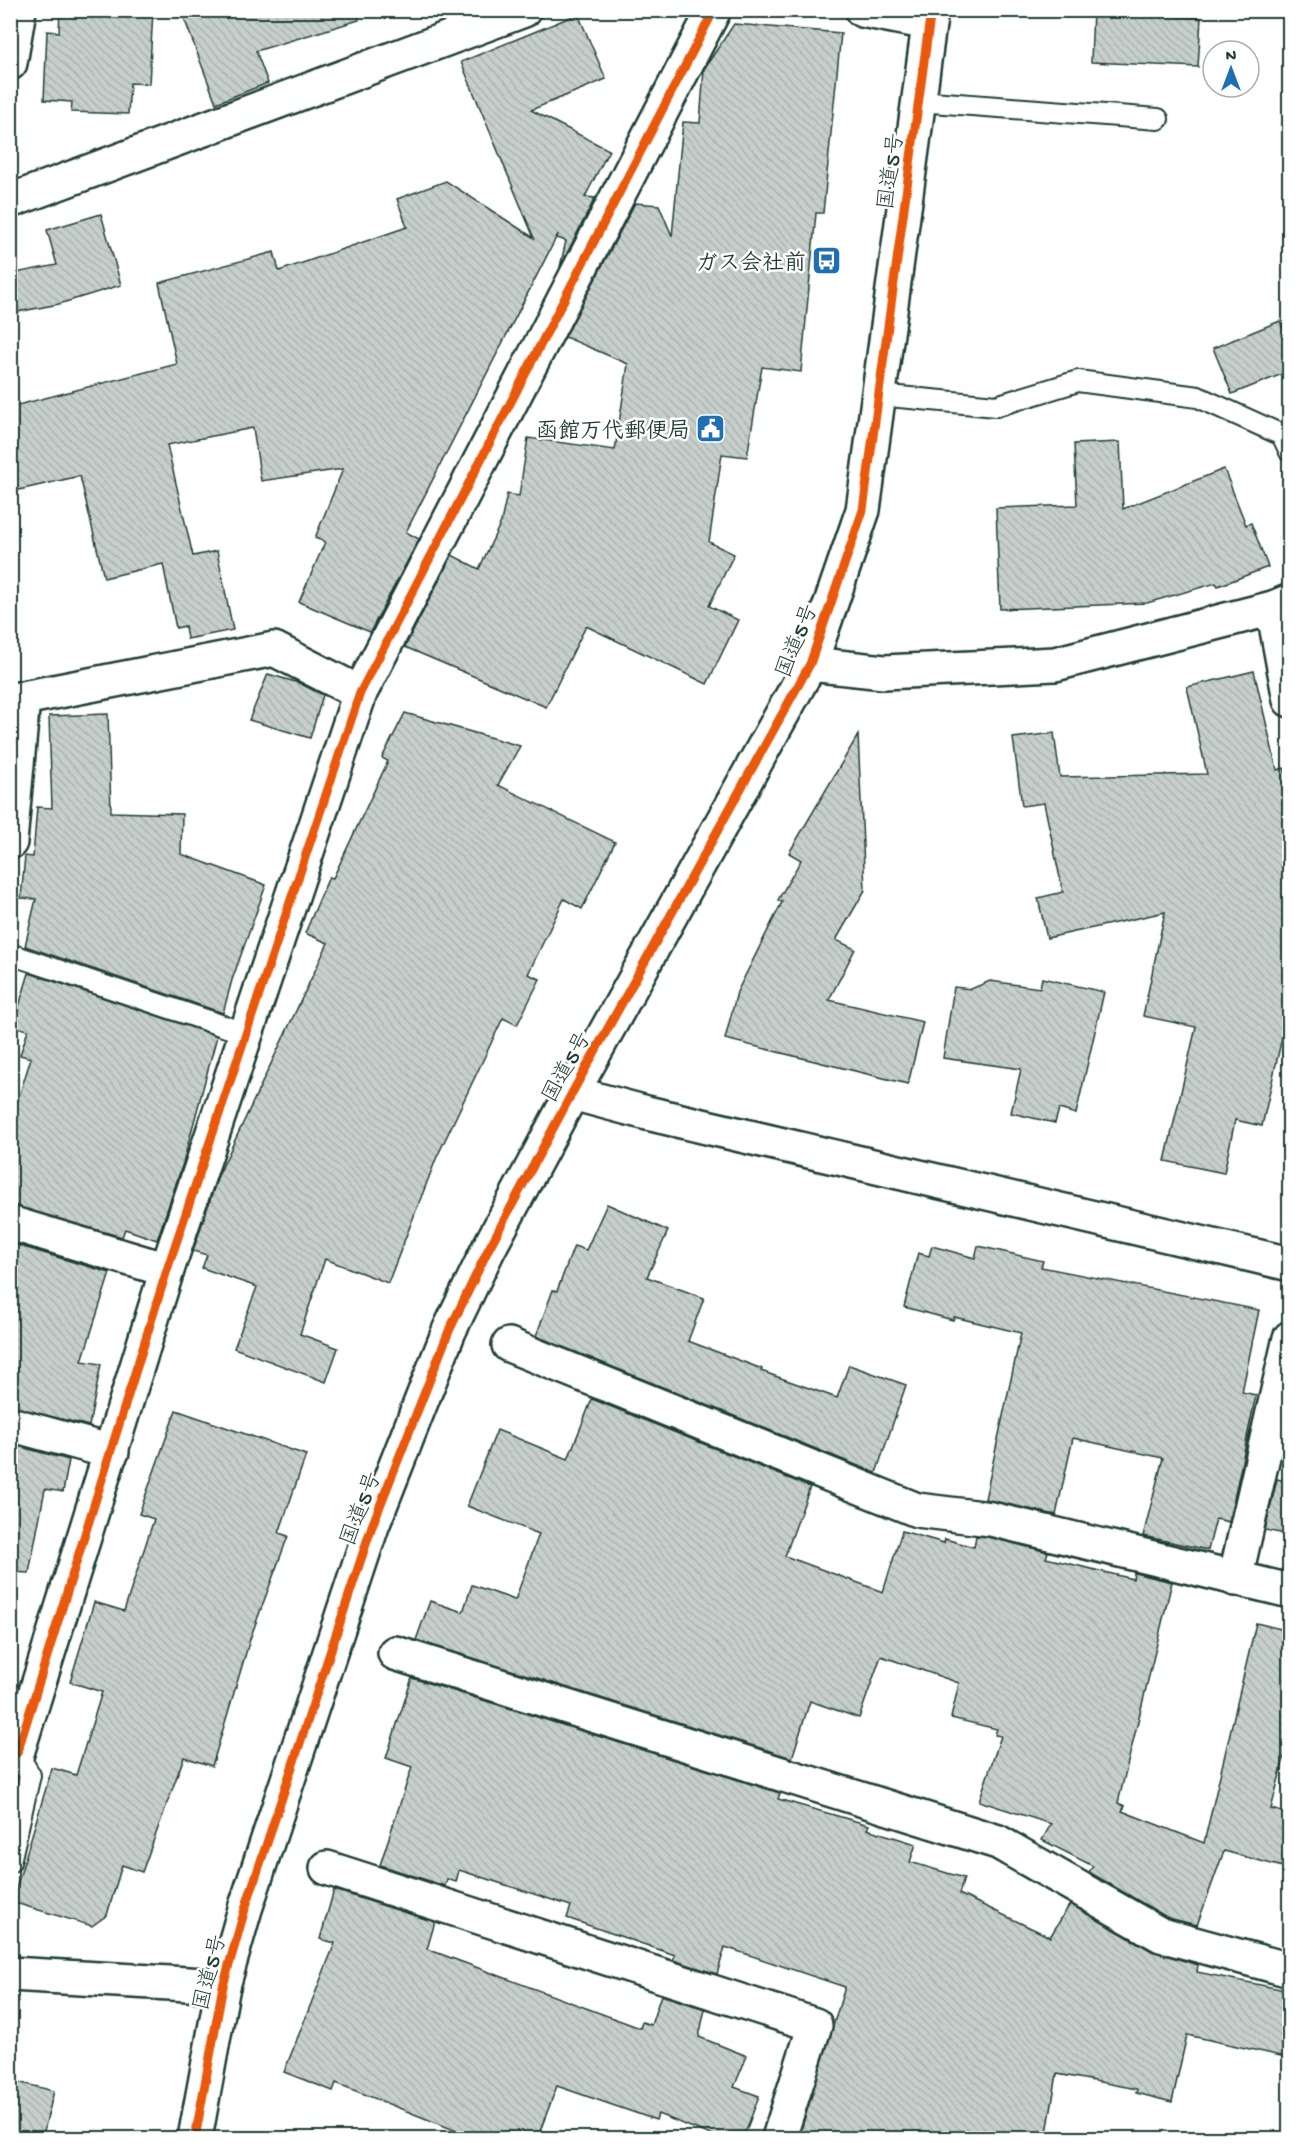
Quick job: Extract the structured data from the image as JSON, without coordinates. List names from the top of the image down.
{
  "streets": {
    "main road": ["国道5号"]
  },
  "places": {
    "bus stop": ["ガス会社前"],
    "public building": ["函館万代郵便局"]
  },
  "north": "top"
}
